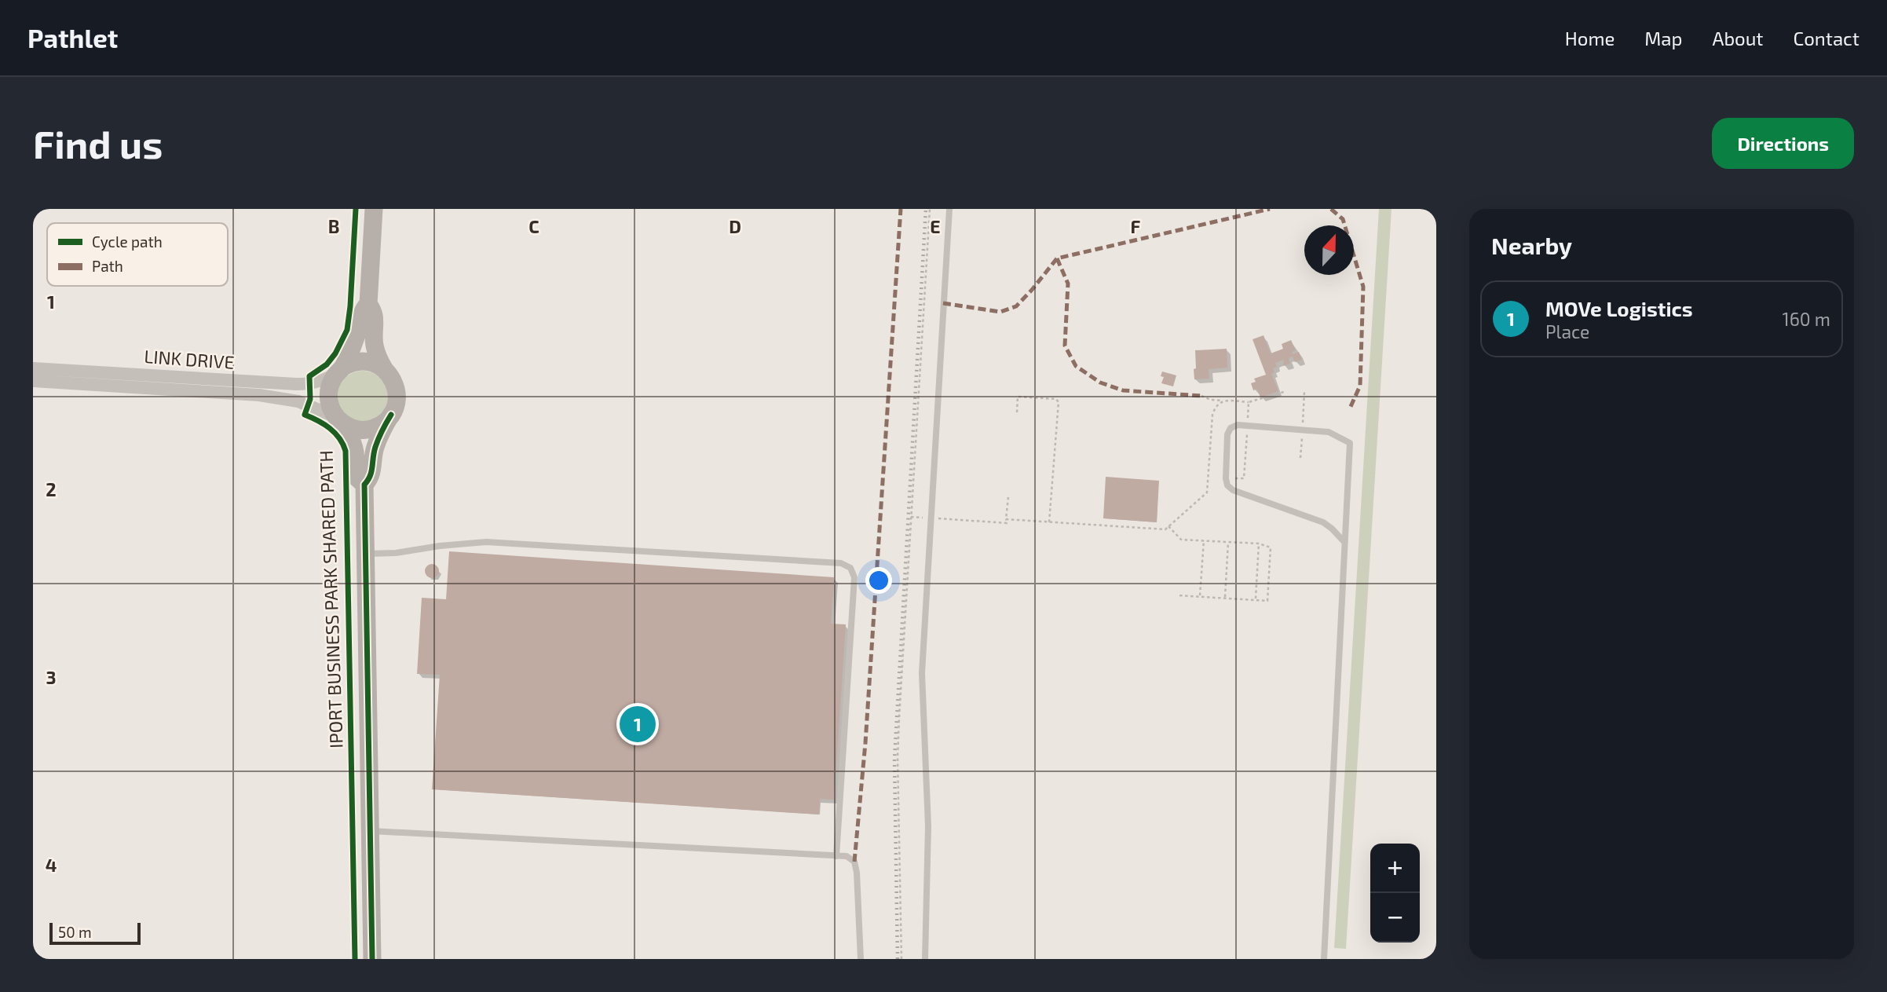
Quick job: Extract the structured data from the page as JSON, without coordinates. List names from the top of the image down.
{
  "streets": {
    "street": ["LINK DRIVE"],
    "cycle path": ["IPORT BUSINESS PARK SHARED PATH"]
  },
  "legend": ["Cycle path", "Path"],
  "scale_bar": "50 m",
  "north": "top",
  "page": {
    "header": "Pathlet",
    "nav": [
      "Home",
      "Map",
      "About",
      "Contact"
    ],
    "buttons": "Directions",
    "title": "Find us",
    "heading": "Nearby",
    "list": [
      {
        "mark": "1",
        "name": "MOVe Logistics",
        "note": "Place",
        "value": "160 m"
      }
    ],
    "pins": "1",
    "map_buttons": ["+", "−"],
    "scale": "50 m"
  },
  "grid": {
    "columns": [
      "B",
      "C",
      "D",
      "E",
      "F"
    ],
    "rows": [
      "1",
      "2",
      "3",
      "4"
    ]
  }
}
